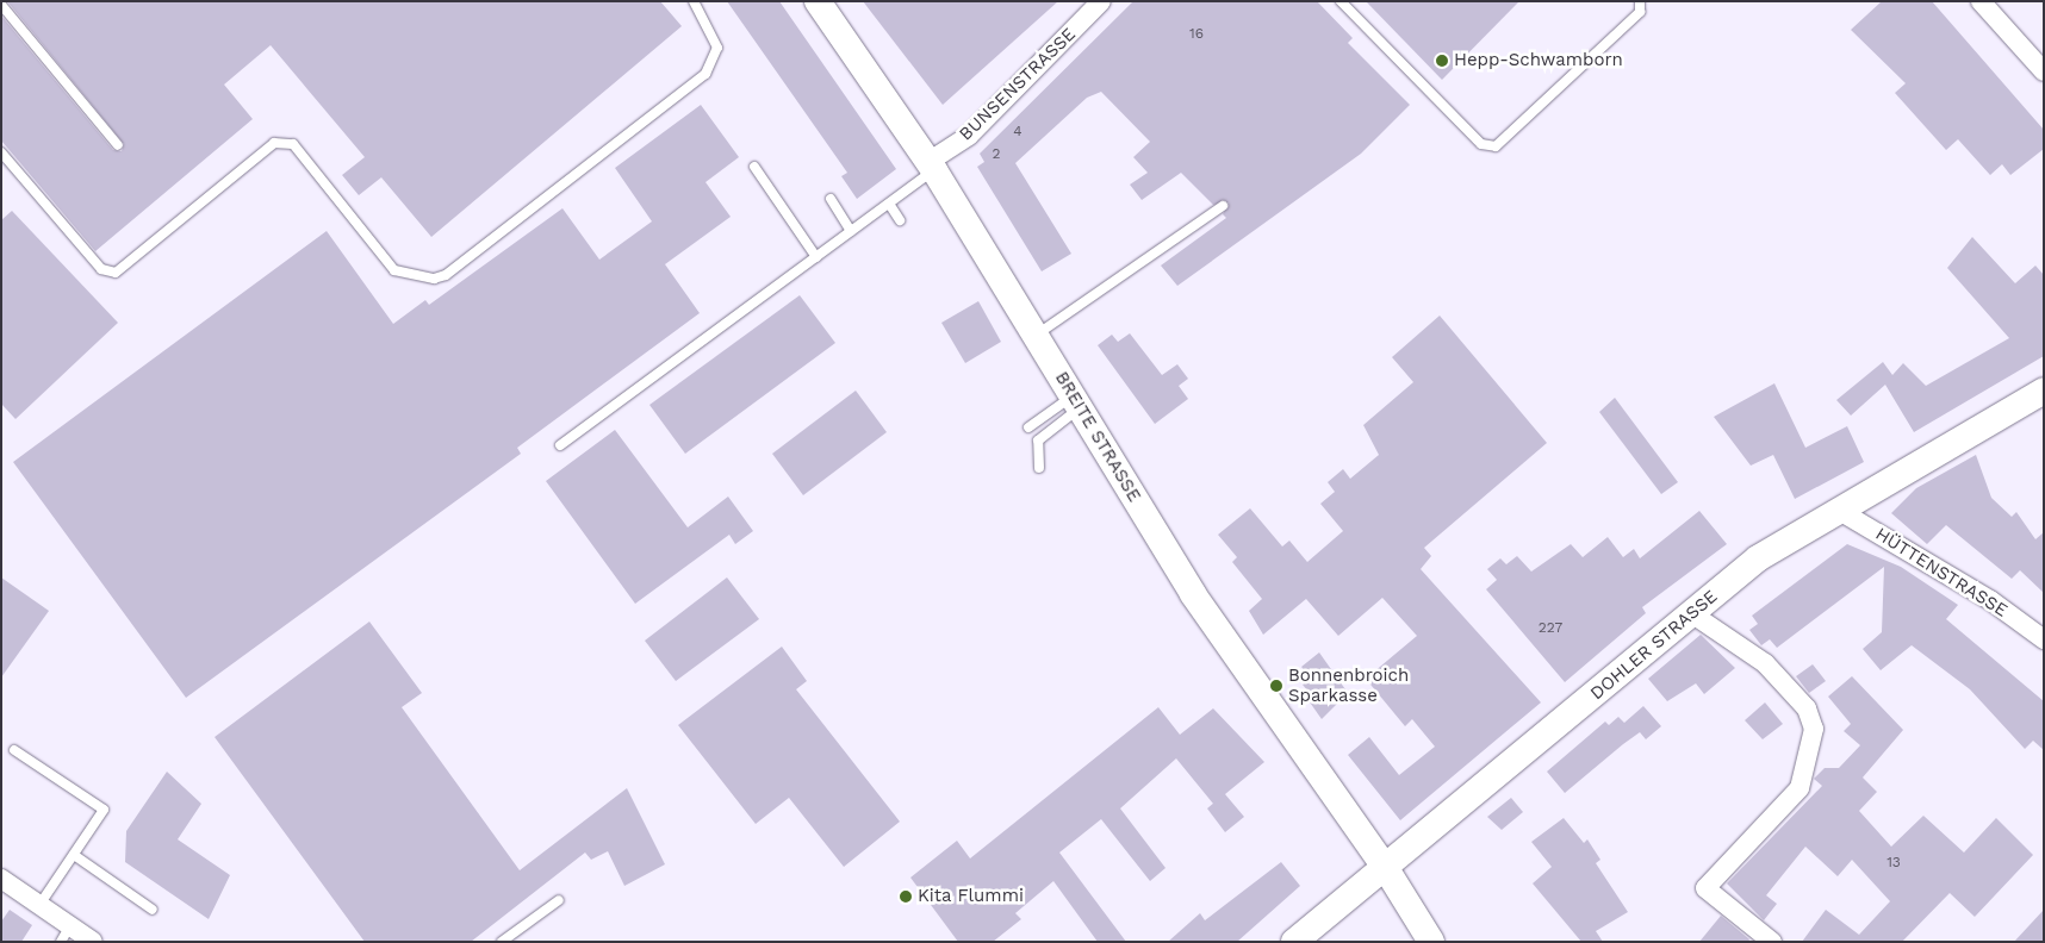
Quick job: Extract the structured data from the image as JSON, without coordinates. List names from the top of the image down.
{
  "streets": {
    "main road": ["BREITE STRASSE", "DOHLER STRASSE"],
    "street": ["BUNSENSTRASSE", "HÜTTENSTRASSE"]
  },
  "crossings": [
    ["BUNSENSTRASSE", "BREITE STRASSE"],
    ["BREITE STRASSE", "DOHLER STRASSE"],
    ["HÜTTENSTRASSE", "DOHLER STRASSE"]
  ],
  "places": ["Hepp-Schwamborn", "Bonnenbroich Sparkasse", "Kita Flummi"],
  "house_numbers": [
    "16",
    "4",
    "2",
    "227",
    "13"
  ]
}
